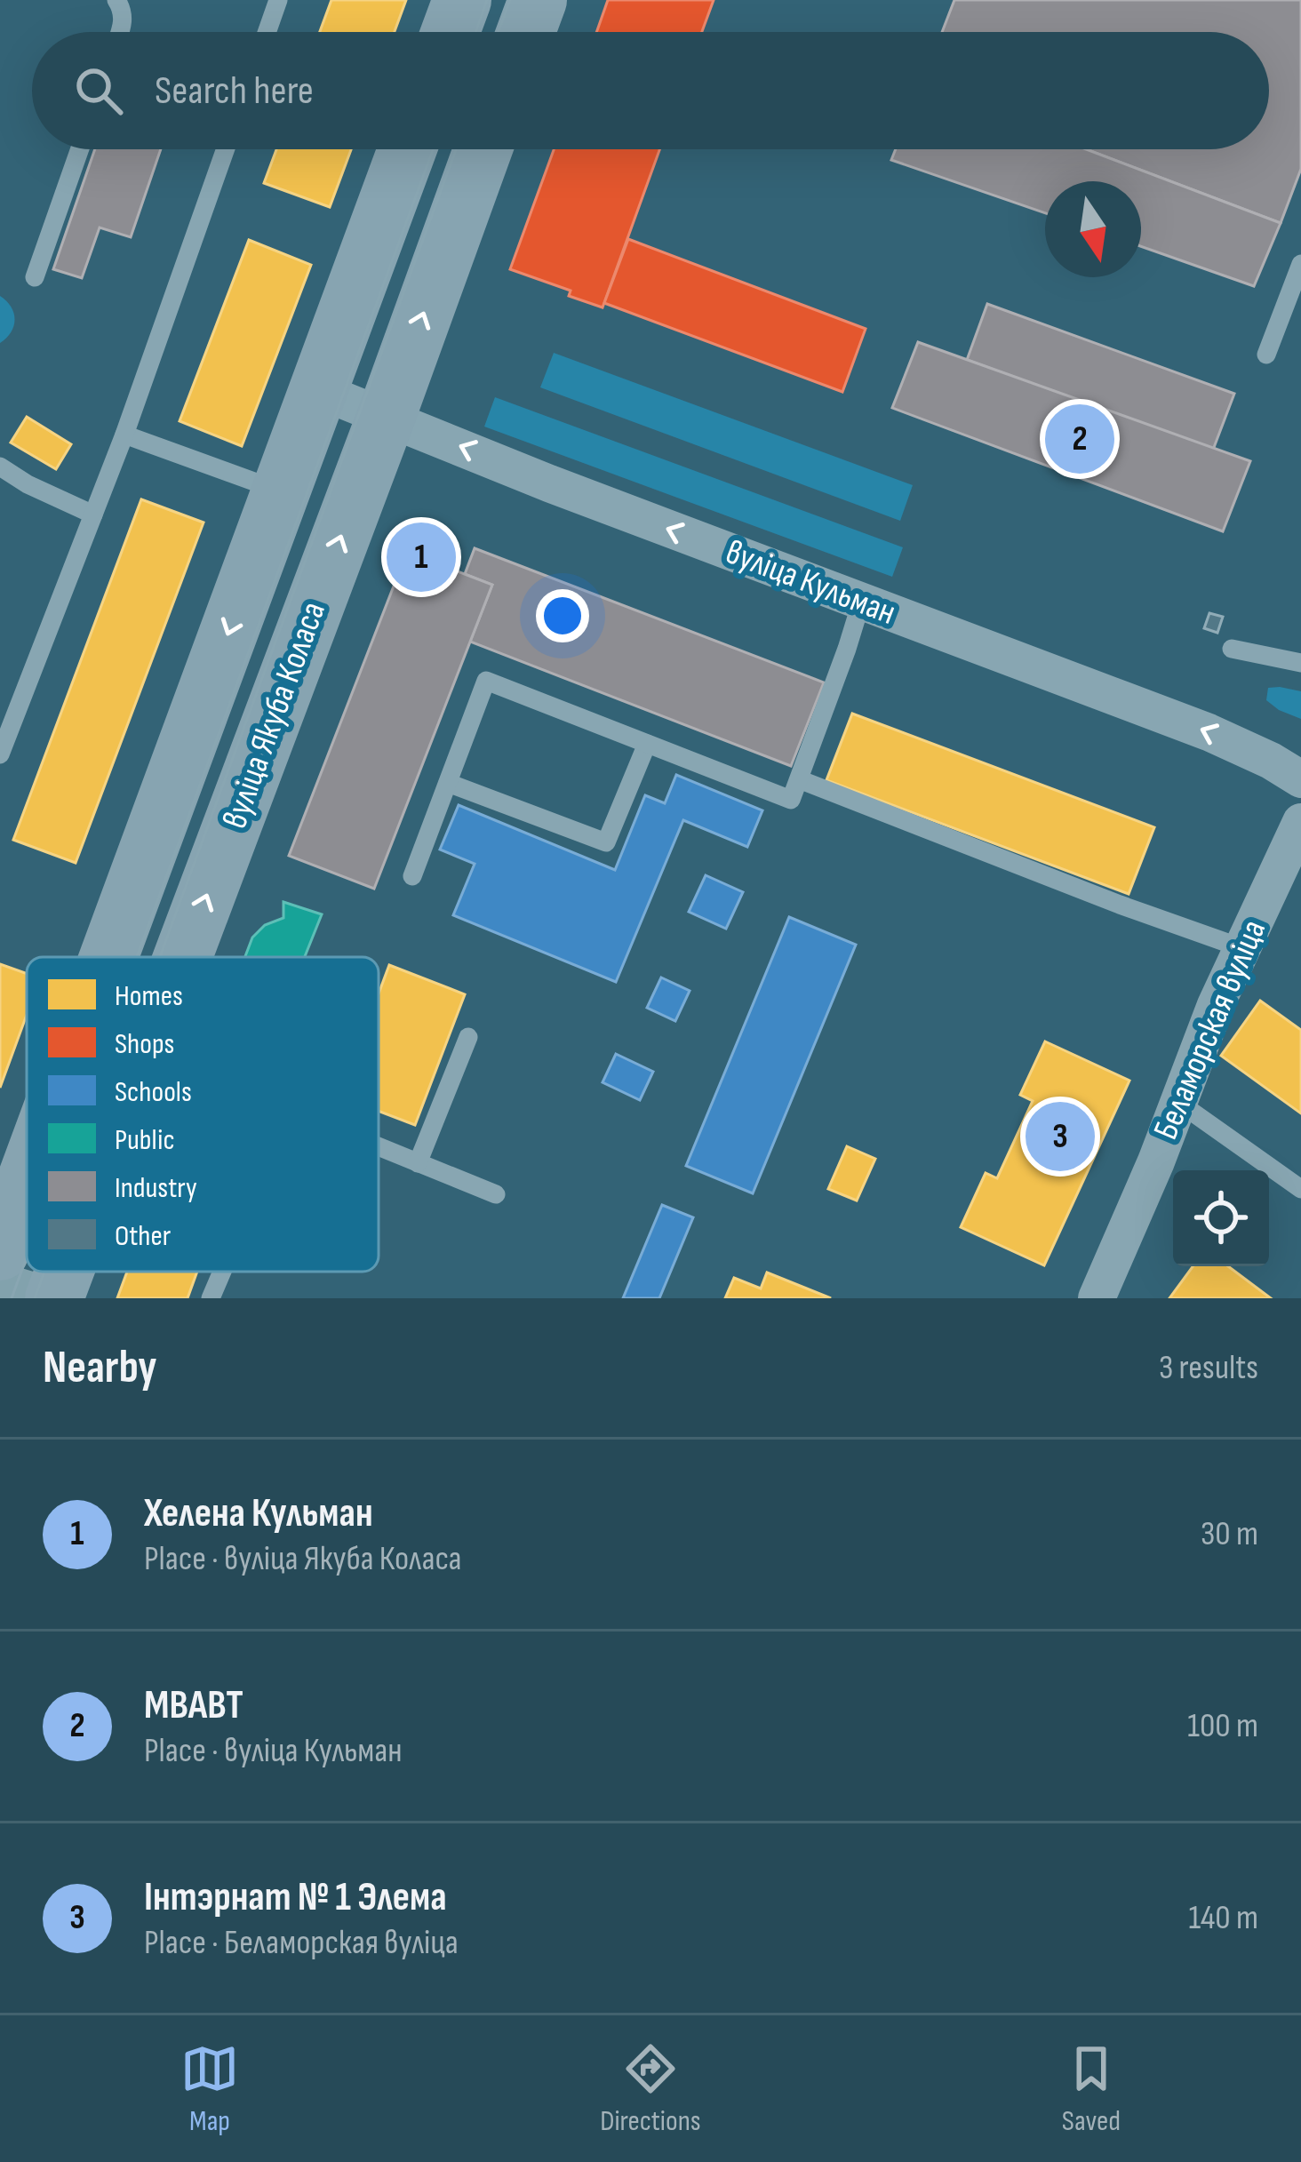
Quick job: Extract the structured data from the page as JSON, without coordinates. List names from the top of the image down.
{
  "streets": {
    "main road": ["вуліца Якуба Коласа"],
    "street": ["вуліца Кульман", "Беламорская вуліца"]
  },
  "crossings": [
    ["вуліца Кульман", "вуліца Якуба Коласа"]
  ],
  "one_way": ["вуліца Кульман"],
  "legend": [
    "Homes",
    "Shops",
    "Schools",
    "Public",
    "Industry",
    "Other"
  ],
  "north": "bottom",
  "page": {
    "search": "Search here",
    "pins": ["2", "1", "3"],
    "heading": ["Nearby", "3 results"],
    "list": [
      {
        "mark": "1",
        "name": "Хелена Кульман",
        "note": "Place · вуліца Якуба Коласа",
        "value": "30 m"
      },
      {
        "mark": "2",
        "name": "МВАВТ",
        "note": "Place · вуліца Кульман",
        "value": "100 m"
      },
      {
        "mark": "3",
        "name": "Інтэрнат № 1 Элема",
        "note": "Place · Беламорская вуліца",
        "value": "140 m"
      }
    ],
    "nav": ["Map", "Directions", "Saved"]
  }
}
